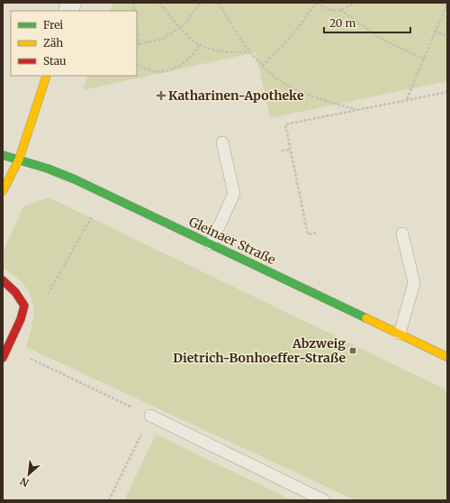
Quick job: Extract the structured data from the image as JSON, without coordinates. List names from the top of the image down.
{
  "streets": {
    "street": ["Gleinaer Straße"]
  },
  "places": {
    "health": ["Katharinen-Apotheke"],
    "transit": ["Abzweig Dietrich-Bonhoeffer-Straße"]
  },
  "legend": ["Frei", "Zäh", "Stau"],
  "scale_bar": "20 m",
  "north": "bottom left"
}
